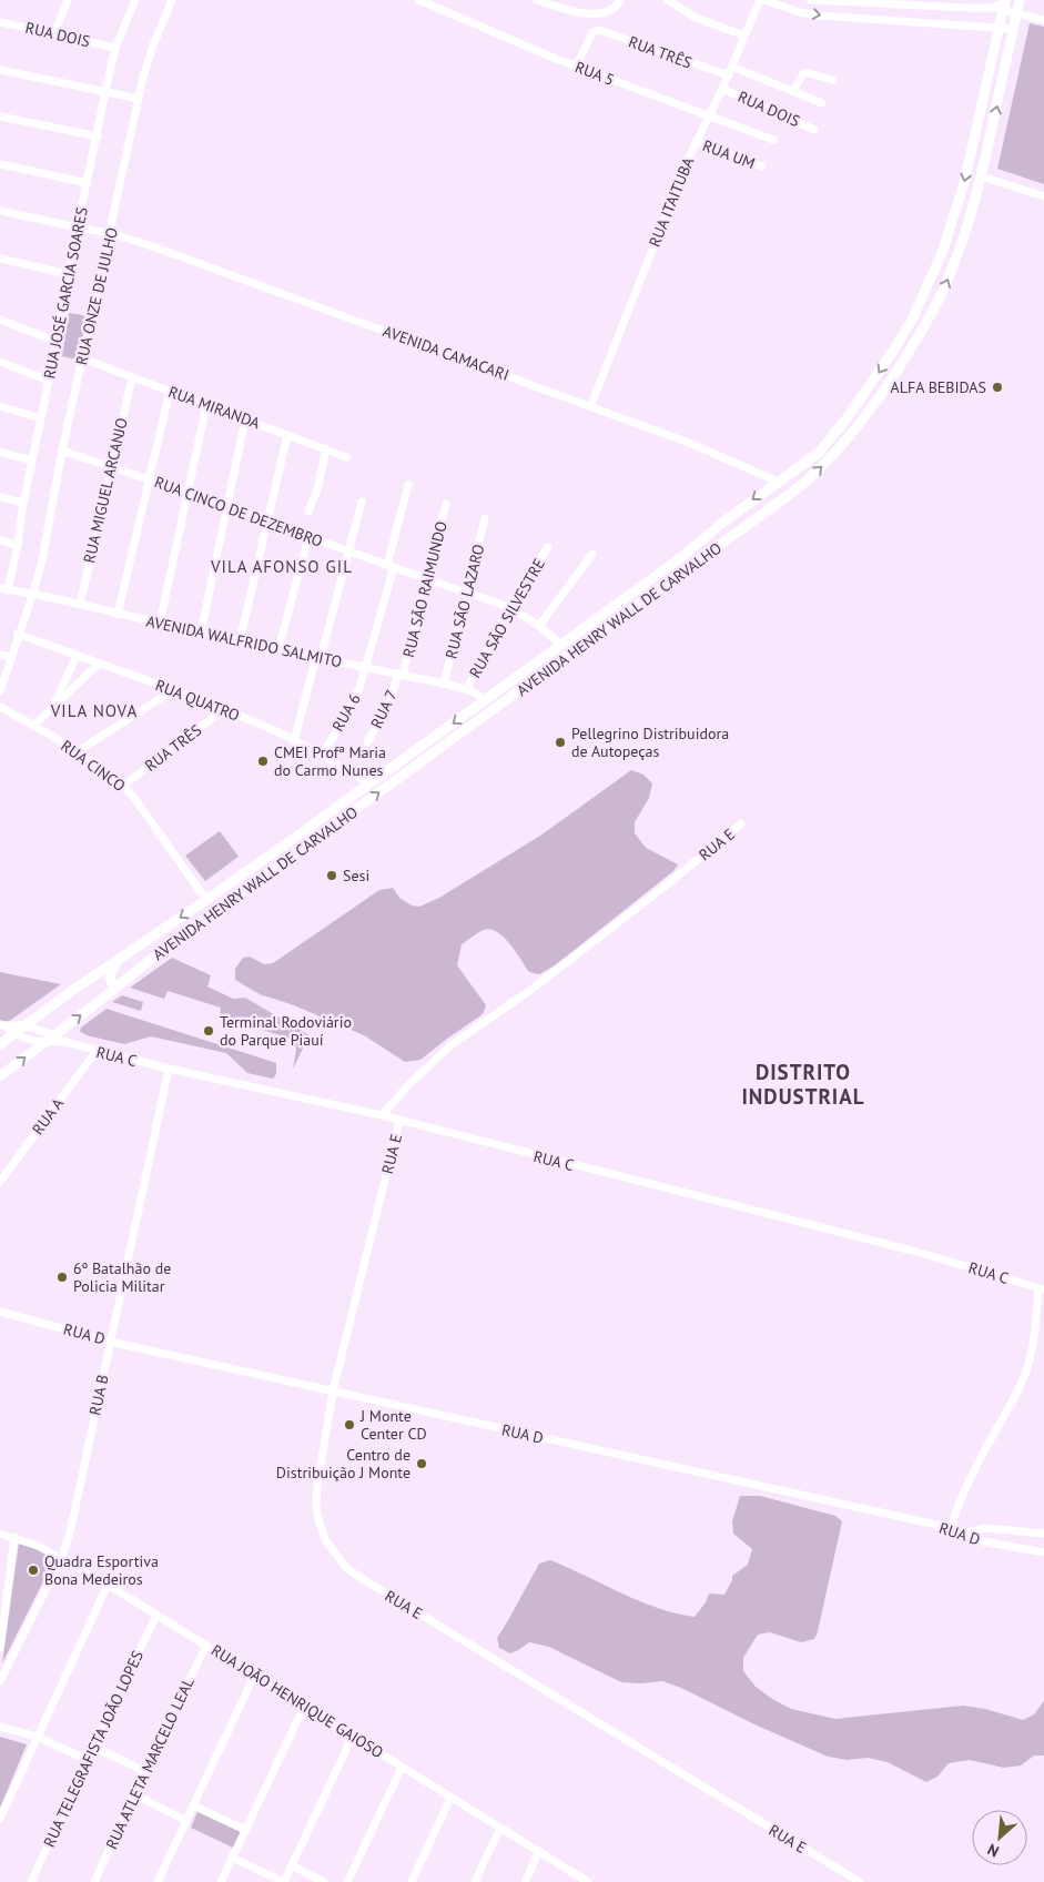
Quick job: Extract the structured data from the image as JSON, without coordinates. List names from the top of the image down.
{
  "streets": {
    "main road": ["AVENIDA HENRY WALL DE CARVALHO"],
    "street": [
      "RUA DOIS",
      "RUA TRÊS",
      "RUA 5",
      "RUA UM",
      "RUA ITAITUBA",
      "RUA JOSÉ GARCIA SOARES",
      "RUA ONZE DE JULHO",
      "AVENIDA CAMACARI",
      "RUA MIRANDA",
      "RUA MIGUEL ARCANJO",
      "RUA CINCO DE DEZEMBRO",
      "RUA SÃO RAIMUNDO",
      "RUA SÃO LAZARO",
      "RUA SÃO SILVESTRE",
      "AVENIDA WALFRIDO SALMITO",
      "RUA QUATRO",
      "RUA 7",
      "RUA 6",
      "RUA CINCO",
      "RUA E",
      "RUA C",
      "RUA A",
      "RUA D",
      "RUA B",
      "RUA JOÃO HENRIQUE GAIOSO",
      "RUA TELEGRAFISTA JOÃO LOPES",
      "RUA ATLETA MARCELO LEAL"
    ]
  },
  "crossings": [
    ["RUA DOIS", "RUA ITAITUBA"],
    ["RUA DOIS", "RUA JOSÉ GARCIA SOARES"],
    ["RUA TRÊS", "RUA 5"],
    ["RUA TRÊS", "RUA ITAITUBA"],
    ["RUA TRÊS", "RUA QUATRO"],
    ["RUA TRÊS", "RUA CINCO"],
    ["RUA 5", "RUA ITAITUBA"],
    ["RUA UM", "RUA ITAITUBA"],
    ["RUA ITAITUBA", "AVENIDA CAMACARI"],
    ["RUA JOSÉ GARCIA SOARES", "AVENIDA CAMACARI"],
    ["RUA JOSÉ GARCIA SOARES", "AVENIDA WALFRIDO SALMITO"],
    ["RUA ONZE DE JULHO", "AVENIDA CAMACARI"],
    ["RUA ONZE DE JULHO", "RUA MIRANDA"],
    ["RUA ONZE DE JULHO", "RUA CINCO DE DEZEMBRO"],
    ["RUA ONZE DE JULHO", "AVENIDA WALFRIDO SALMITO"],
    ["RUA ONZE DE JULHO", "RUA QUATRO"],
    ["AVENIDA CAMACARI", "AVENIDA HENRY WALL DE CARVALHO"],
    ["RUA MIRANDA", "RUA MIGUEL ARCANJO"],
    ["RUA MIGUEL ARCANJO", "RUA CINCO DE DEZEMBRO"],
    ["RUA MIGUEL ARCANJO", "AVENIDA WALFRIDO SALMITO"],
    ["RUA CINCO DE DEZEMBRO", "RUA SÃO RAIMUNDO"],
    ["RUA CINCO DE DEZEMBRO", "RUA SÃO LAZARO"],
    ["RUA CINCO DE DEZEMBRO", "RUA SÃO SILVESTRE"],
    ["RUA CINCO DE DEZEMBRO", "AVENIDA HENRY WALL DE CARVALHO"],
    ["RUA CINCO DE DEZEMBRO", "RUA 6"],
    ["RUA SÃO RAIMUNDO", "AVENIDA WALFRIDO SALMITO"],
    ["RUA SÃO RAIMUNDO", "RUA 7"],
    ["RUA SÃO LAZARO", "AVENIDA WALFRIDO SALMITO"],
    ["RUA SÃO SILVESTRE", "AVENIDA WALFRIDO SALMITO"],
    ["AVENIDA HENRY WALL DE CARVALHO", "AVENIDA WALFRIDO SALMITO"],
    ["AVENIDA HENRY WALL DE CARVALHO", "RUA QUATRO"],
    ["AVENIDA HENRY WALL DE CARVALHO", "RUA CINCO"],
    ["AVENIDA HENRY WALL DE CARVALHO", "RUA C"],
    ["AVENIDA WALFRIDO SALMITO", "RUA 7"],
    ["AVENIDA WALFRIDO SALMITO", "RUA 6"],
    ["RUA QUATRO", "RUA 6"],
    ["RUA E", "RUA C"],
    ["RUA E", "RUA D"],
    ["RUA C", "RUA A"],
    ["RUA C", "RUA B"],
    ["RUA D", "RUA B"],
    ["RUA B", "RUA JOÃO HENRIQUE GAIOSO"],
    ["RUA JOÃO HENRIQUE GAIOSO", "RUA TELEGRAFISTA JOÃO LOPES"],
    ["RUA JOÃO HENRIQUE GAIOSO", "RUA ATLETA MARCELO LEAL"]
  ],
  "districts": ["VILA AFONSO GIL", "VILA NOVA", "DISTRITO INDUSTRIAL"],
  "places": [
    "ALFA BEBIDAS",
    "Pellegrino Distribuidora de Autopeças",
    "CMEI Profª Maria do Carmo Nunes",
    "Sesi",
    "Terminal Rodoviário do Parque Piauí",
    "6º Batalhão de Policia Militar",
    "J Monte Center CD",
    "Centro de Distribuição J Monte",
    "Quadra Esportiva Bona Medeiros"
  ],
  "north": "bottom left"
}
